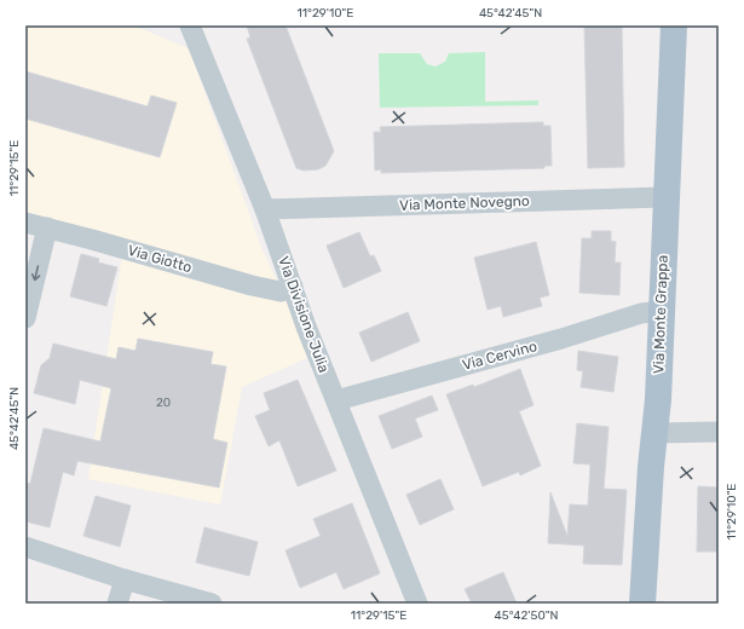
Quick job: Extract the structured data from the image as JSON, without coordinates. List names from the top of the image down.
{
  "streets": {
    "main road": ["Via Monte Grappa"],
    "street": [
      "Via Monte Novegno",
      "Via Giotto",
      "Via Divisione Julia",
      "Via Cervino"
    ]
  },
  "crossings": [
    ["Via Monte Novegno", "Via Divisione Julia"],
    ["Via Monte Novegno", "Via Monte Grappa"],
    ["Via Giotto", "Via Divisione Julia"],
    ["Via Divisione Julia", "Via Cervino"],
    ["Via Monte Grappa", "Via Cervino"]
  ],
  "house_numbers": ["20"],
  "coordinates": [
    "11°29'10\"E",
    "45°42'45\"N",
    "11°29'15\"E",
    "45°42'50\"N"
  ]
}
